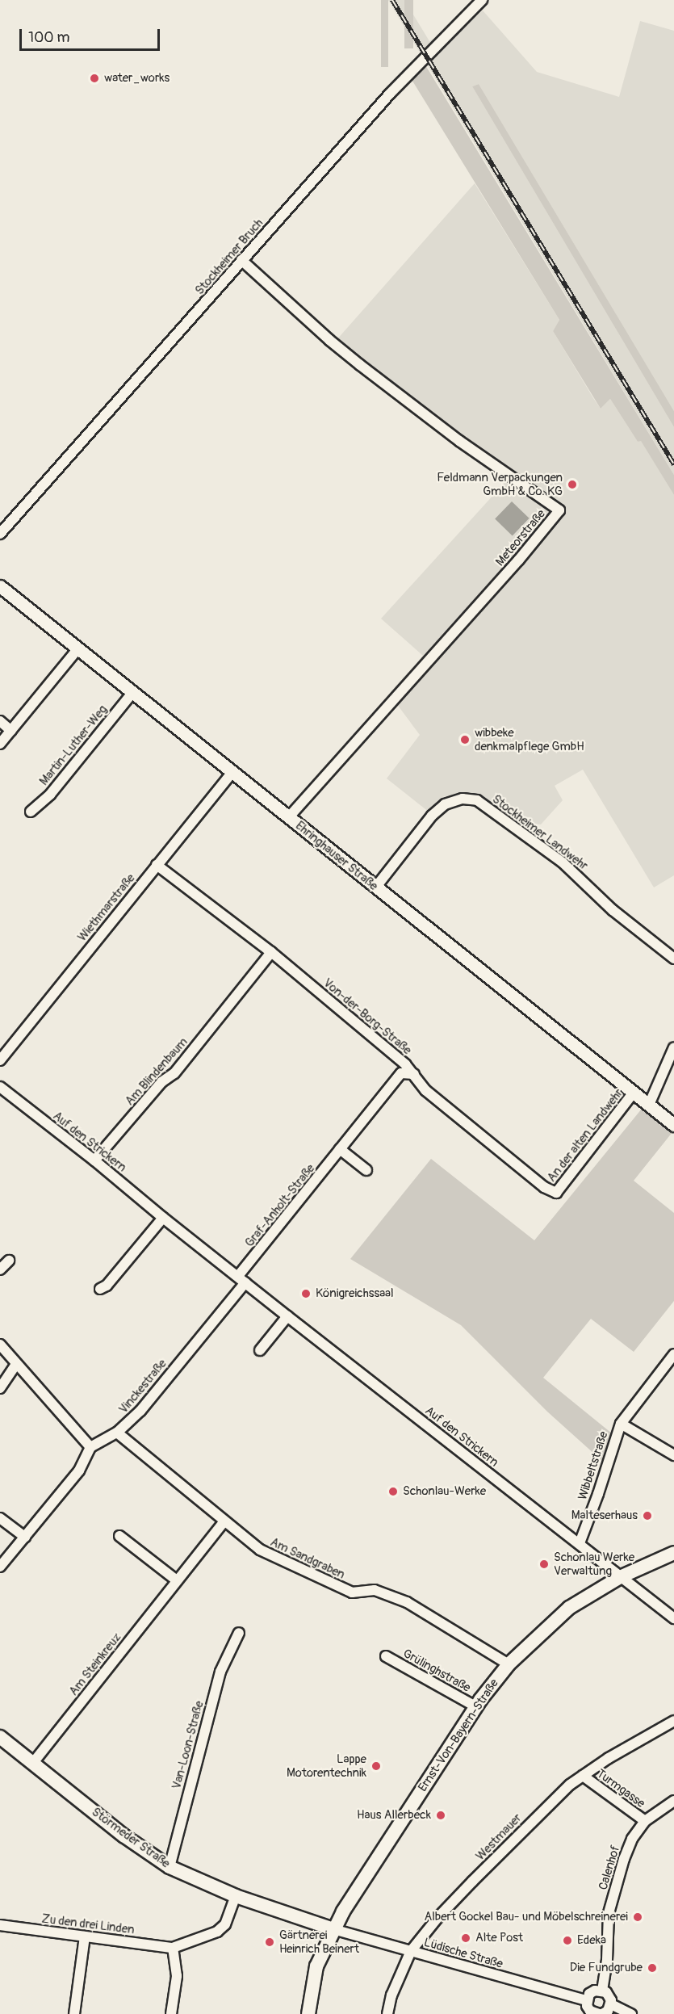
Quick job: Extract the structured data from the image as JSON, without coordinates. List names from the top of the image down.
{
  "streets": {
    "main road": ["Ernst-Von-Bayern-Straße", "Störmeder Straße"],
    "street": [
      "Stockheimer Bruch",
      "Meteorstraße",
      "Martin-Luther-Weg",
      "Stockheimer Landwehr",
      "Ehringhauser Straße",
      "Wiethmarstraße",
      "Von-der-Borg-Straße",
      "Am Blindenbaum",
      "An der alten Landwehr",
      "Auf den Strickern",
      "Graf-Anholt-Straße",
      "Vinckestraße",
      "Wibbeltstraße",
      "Am Sandgraben",
      "Am Steinkreuz",
      "Grülinghstraße",
      "Van-Loon-Straße",
      "Turmgasse",
      "Westmauer",
      "Calenhof",
      "Zu den drei Linden",
      "Lüdische Straße"
    ]
  },
  "crossings": [
    ["Stockheimer Bruch", "Meteorstraße"],
    ["Meteorstraße", "Ehringhauser Straße"],
    ["Martin-Luther-Weg", "Ehringhauser Straße"],
    ["Stockheimer Landwehr", "Ehringhauser Straße"],
    ["Ehringhauser Straße", "Wiethmarstraße"],
    ["Ehringhauser Straße", "An der alten Landwehr"],
    ["Wiethmarstraße", "Von-der-Borg-Straße"],
    ["Von-der-Borg-Straße", "Am Blindenbaum"],
    ["Von-der-Borg-Straße", "An der alten Landwehr"],
    ["Von-der-Borg-Straße", "Graf-Anholt-Straße"],
    ["Am Blindenbaum", "Auf den Strickern"],
    ["Auf den Strickern", "Graf-Anholt-Straße"],
    ["Auf den Strickern", "Vinckestraße"],
    ["Auf den Strickern", "Wibbeltstraße"],
    ["Auf den Strickern", "Ernst-Von-Bayern-Straße"],
    ["Graf-Anholt-Straße", "Vinckestraße"],
    ["Vinckestraße", "Am Sandgraben"],
    ["Am Sandgraben", "Am Steinkreuz"],
    ["Am Sandgraben", "Ernst-Von-Bayern-Straße"],
    ["Am Steinkreuz", "Störmeder Straße"],
    ["Grülinghstraße", "Ernst-Von-Bayern-Straße"],
    ["Ernst-Von-Bayern-Straße", "Störmeder Straße"],
    ["Ernst-Von-Bayern-Straße", "Lüdische Straße"],
    ["Van-Loon-Straße", "Störmeder Straße"],
    ["Turmgasse", "Westmauer"],
    ["Turmgasse", "Calenhof"],
    ["Westmauer", "Lüdische Straße"],
    ["Störmeder Straße", "Zu den drei Linden"],
    ["Störmeder Straße", "Lüdische Straße"],
    ["Calenhof", "Lüdische Straße"]
  ],
  "places": [
    "water_works",
    "Feldmann Verpackungen GmbH & Co. KG",
    "wibbeke denkmalpflege GmbH",
    "Königreichssaal",
    "Schonlau-Werke",
    "Malteserhaus",
    "Schonlau Werke Verwaltung",
    "Lappe Motorentechnik",
    "Haus Allerbeck",
    "Albert Gockel Bau- und Möbelschreinerei",
    "Alte Post",
    "Edeka",
    "Gärtnerei Heinrich Beinert",
    "Die Fundgrube"
  ],
  "scale_bar": "100 m"
}
